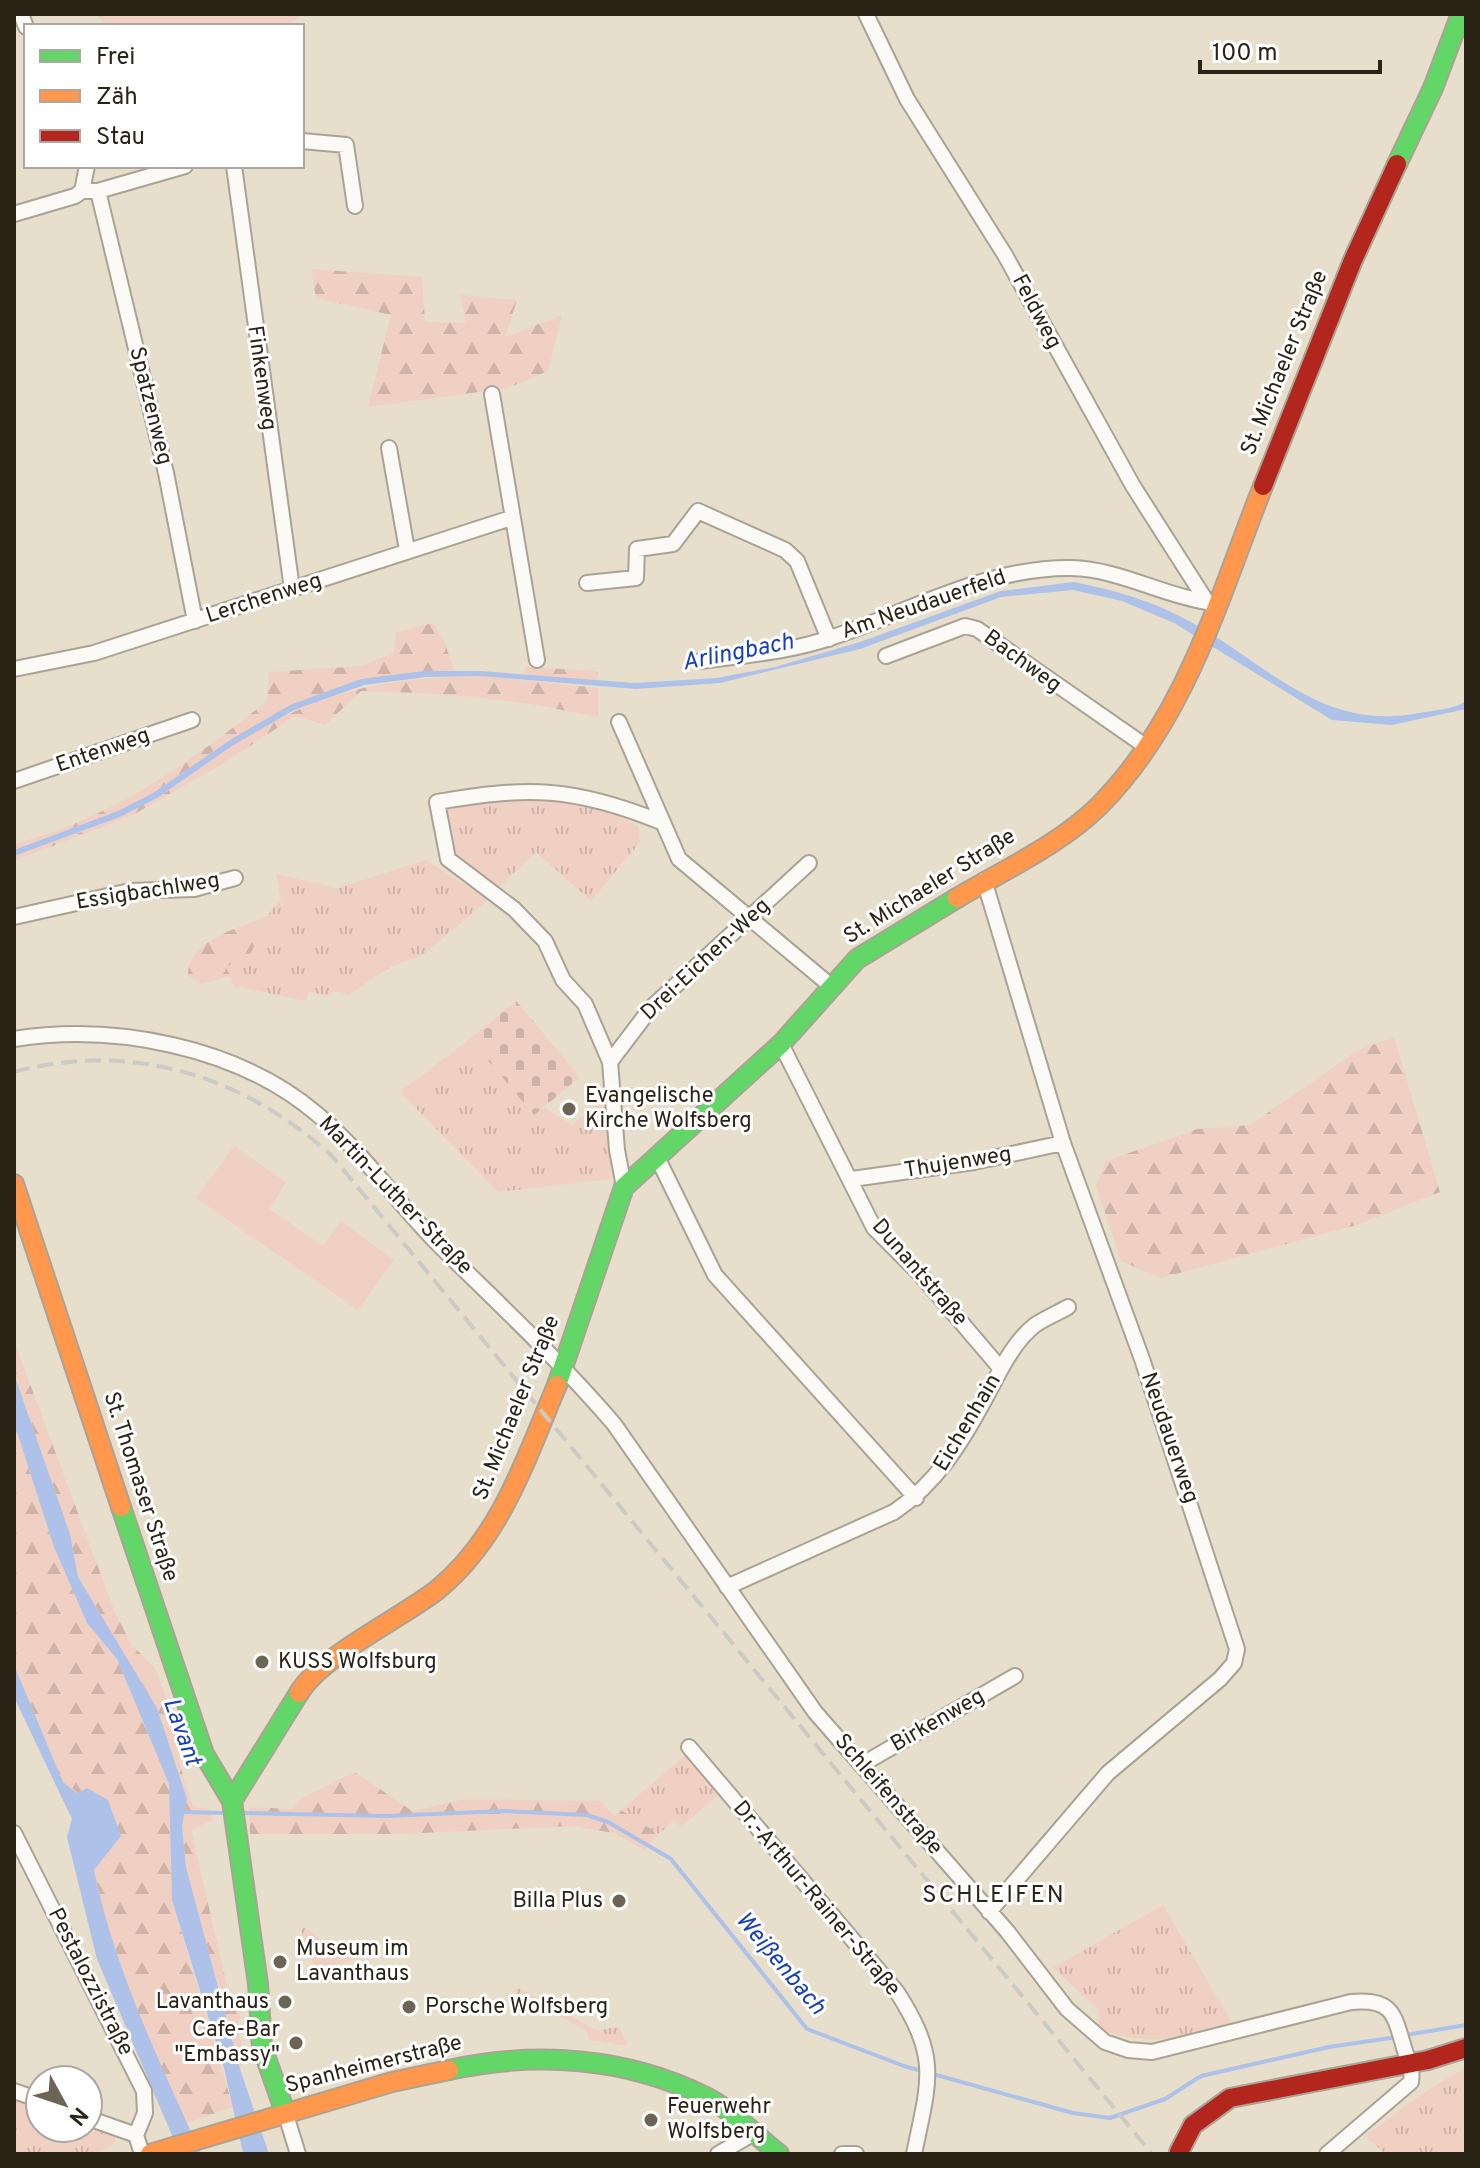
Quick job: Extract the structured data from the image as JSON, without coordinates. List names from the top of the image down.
{
  "streets": {
    "main road": ["St. Michaeler Straße", "St. Thomaser Straße", "Spanheimerstraße"],
    "street": [
      "Feldweg",
      "Finkenweg",
      "Spatzenweg",
      "Lerchenweg",
      "Am Neudauerfeld",
      "Bachweg",
      "Entenweg",
      "Essigbachlweg",
      "Drei-Eichen-Weg",
      "Thujenweg",
      "Martin-Luther-Straße",
      "Dunantstraße",
      "Eichenhain",
      "Neudauerweg",
      "Birkenweg",
      "Schleifenstraße",
      "Dr.-Arthur-Rainer-Straße",
      "Pestalozzistraße"
    ]
  },
  "crossings": [
    ["Feldweg", "St. Michaeler Straße"],
    ["Feldweg", "Am Neudauerfeld"],
    ["St. Michaeler Straße", "Am Neudauerfeld"],
    ["St. Michaeler Straße", "Bachweg"],
    ["St. Michaeler Straße", "Martin-Luther-Straße"],
    ["St. Michaeler Straße", "Dunantstraße"],
    ["St. Michaeler Straße", "Neudauerweg"],
    ["St. Michaeler Straße", "St. Thomaser Straße"],
    ["St. Michaeler Straße", "Schleifenstraße"],
    ["Finkenweg", "Lerchenweg"],
    ["Spatzenweg", "Lerchenweg"],
    ["Thujenweg", "Dunantstraße"],
    ["Thujenweg", "Neudauerweg"],
    ["Martin-Luther-Straße", "Schleifenstraße"],
    ["Dunantstraße", "Eichenhain"],
    ["Eichenhain", "Schleifenstraße"],
    ["Neudauerweg", "Schleifenstraße"],
    ["Birkenweg", "Schleifenstraße"]
  ],
  "districts": ["SCHLEIFEN"],
  "water": ["Arlingbach", "Lavant", "Weißenbach"],
  "places": [
    "Evangelische Kirche Wolfsberg",
    "KUSS Wolfsburg",
    "Billa Plus",
    "Museum im Lavanthaus",
    "Lavanthaus",
    "Porsche Wolfsberg",
    "Cafe-Bar \"Embassy\"",
    "Feuerwehr Wolfsberg"
  ],
  "legend": ["Frei", "Zäh", "Stau"],
  "scale_bar": "100 m",
  "north": "bottom right"
}
